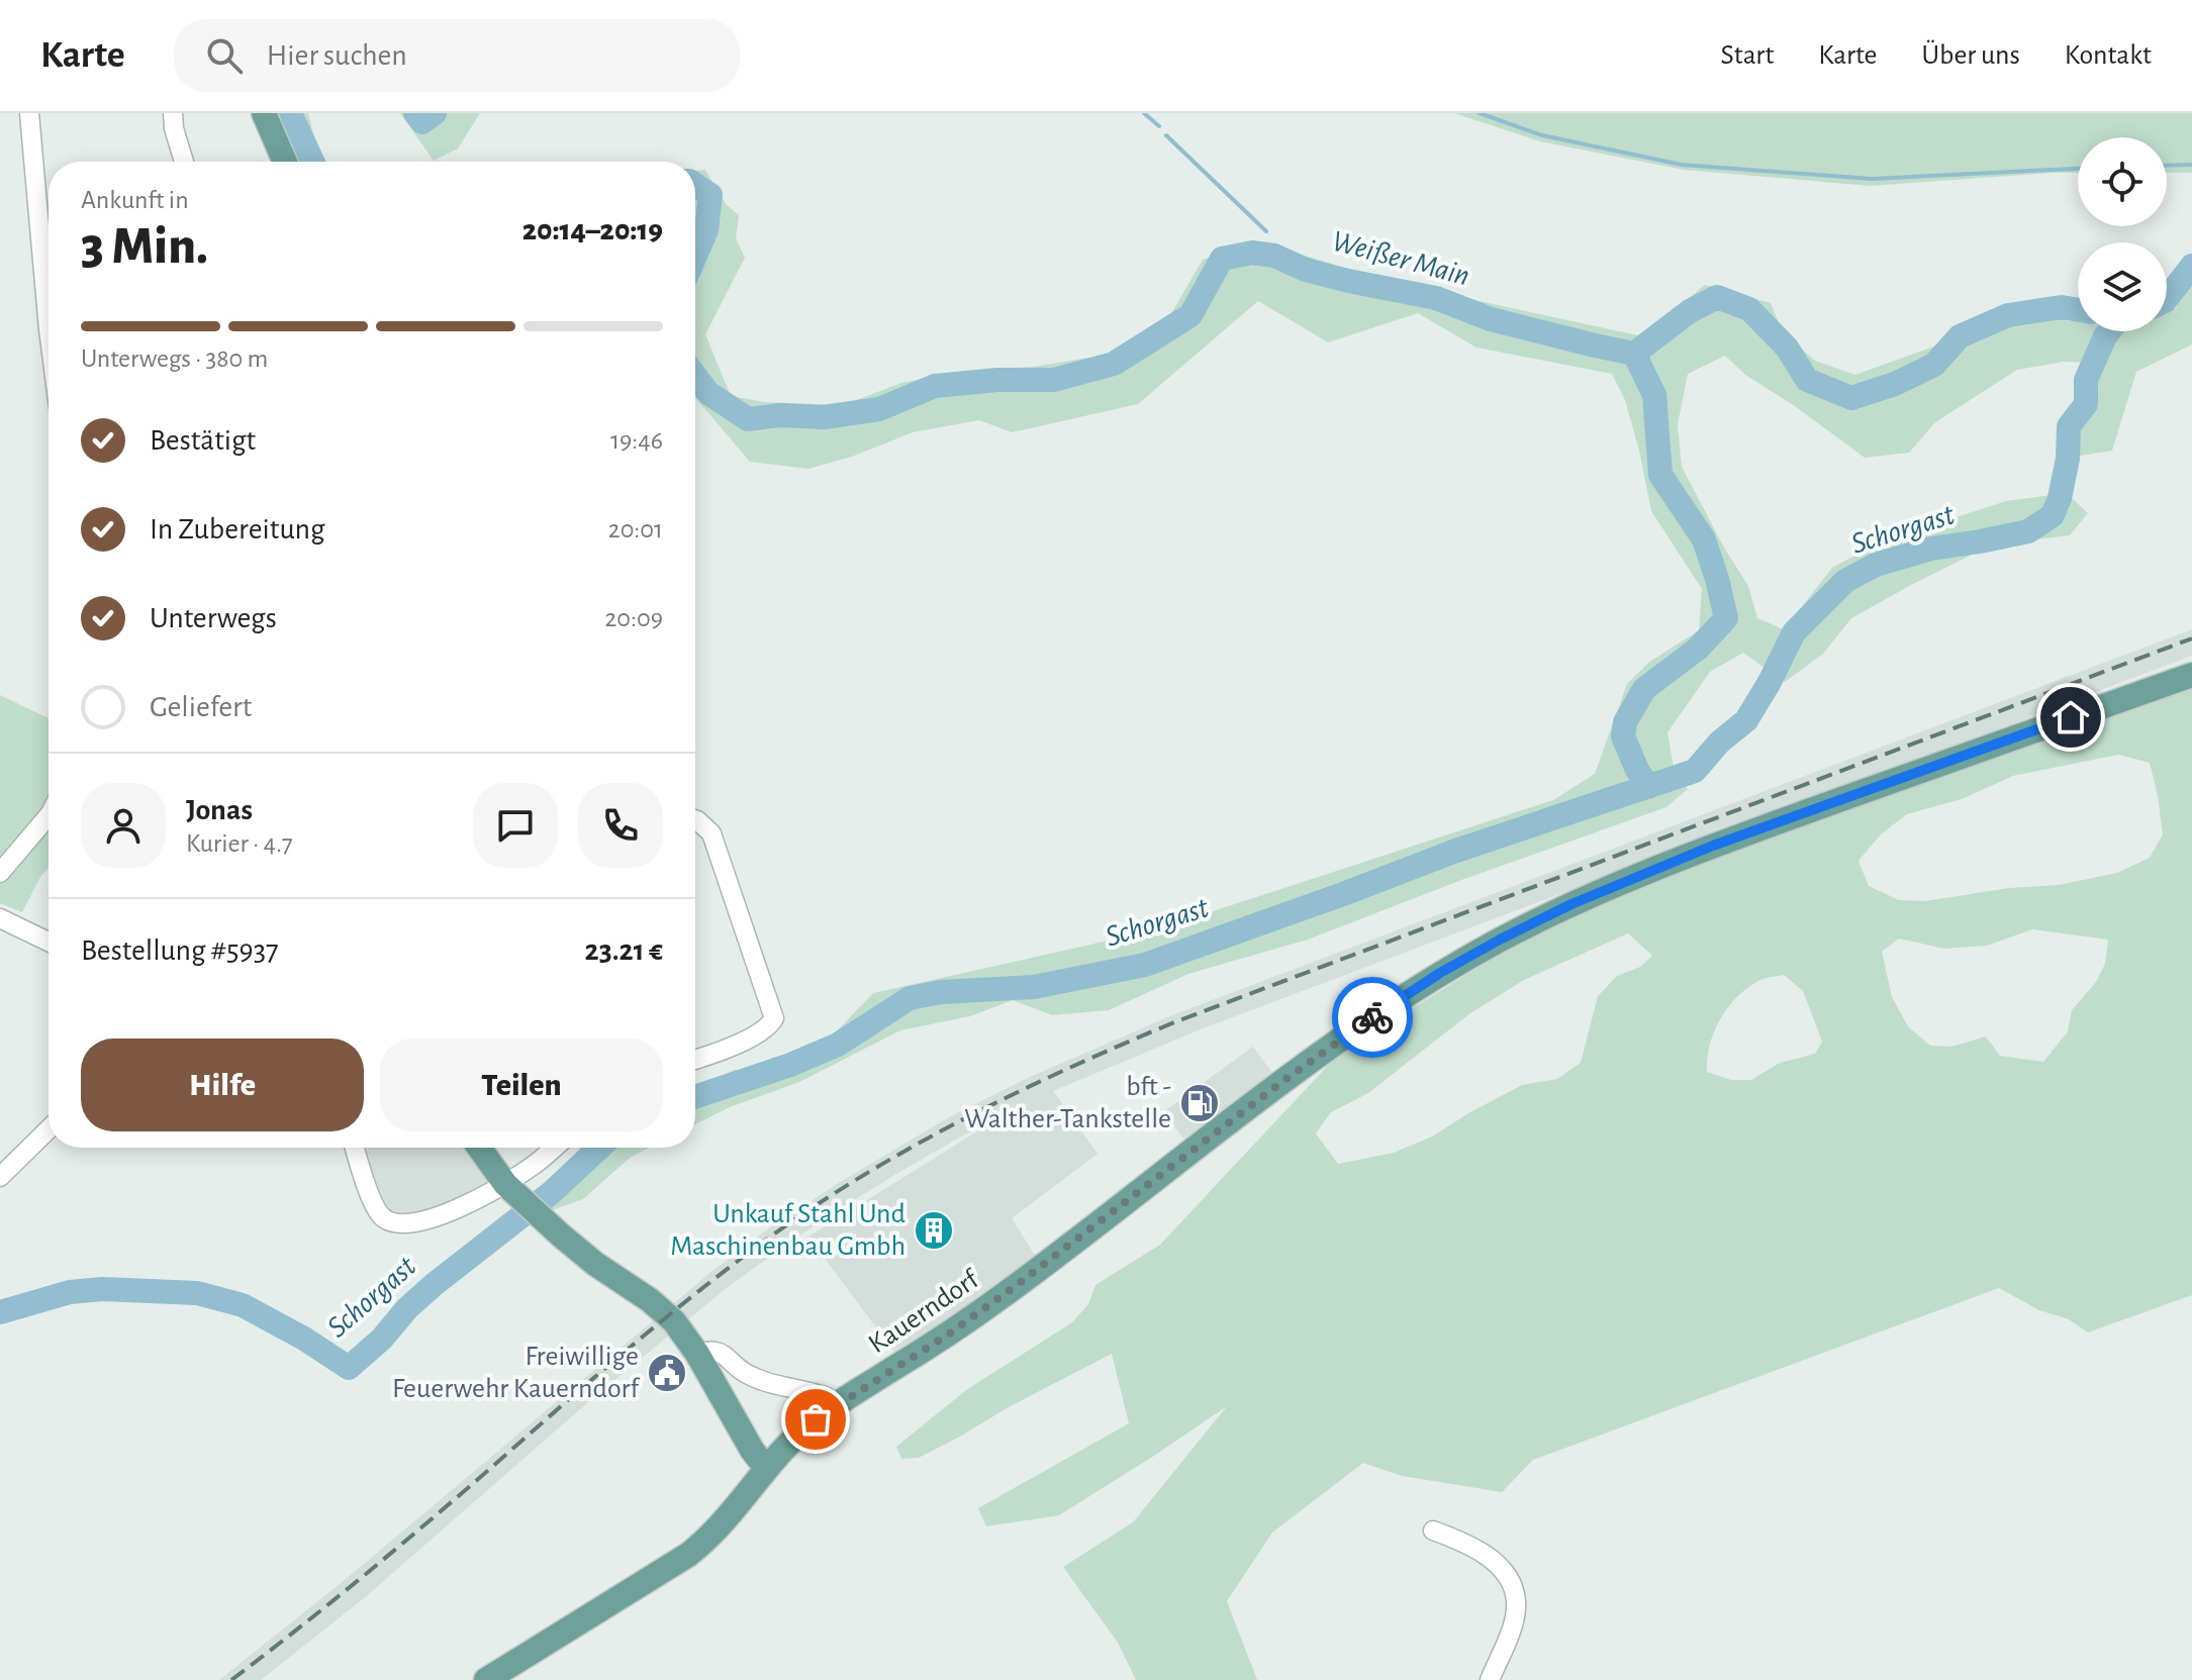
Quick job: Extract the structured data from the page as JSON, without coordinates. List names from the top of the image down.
{
  "streets": {
    "main road": ["Kauerndorf"]
  },
  "water": ["Weißer Main", "Schorgast"],
  "places": {
    "fuel station": ["bft - Walther-Tankstelle"],
    "building": ["Unkauf Stahl Und Maschinenbau Gmbh"],
    "public building": ["Freiwillige Feuerwehr Kauerndorf"]
  },
  "page": {
    "header": "Karte",
    "search": "Hier suchen",
    "nav": [
      "Start",
      "Karte",
      "Über uns",
      "Kontakt"
    ],
    "heading": ["3 Min.", "Ankunft in", "20:14–20:19"],
    "panel": [
      "Jonas",
      "Kurier · 4.7",
      "Bestellung #5937",
      "23.21 €"
    ],
    "bar": "Unterwegs · 380 m",
    "list": [
      ["Bestätigt", "19:46"],
      ["In Zubereitung", "20:01"],
      ["Unterwegs", "20:09"],
      "Geliefert"
    ],
    "buttons": ["Hilfe", "Teilen"]
  }
}
